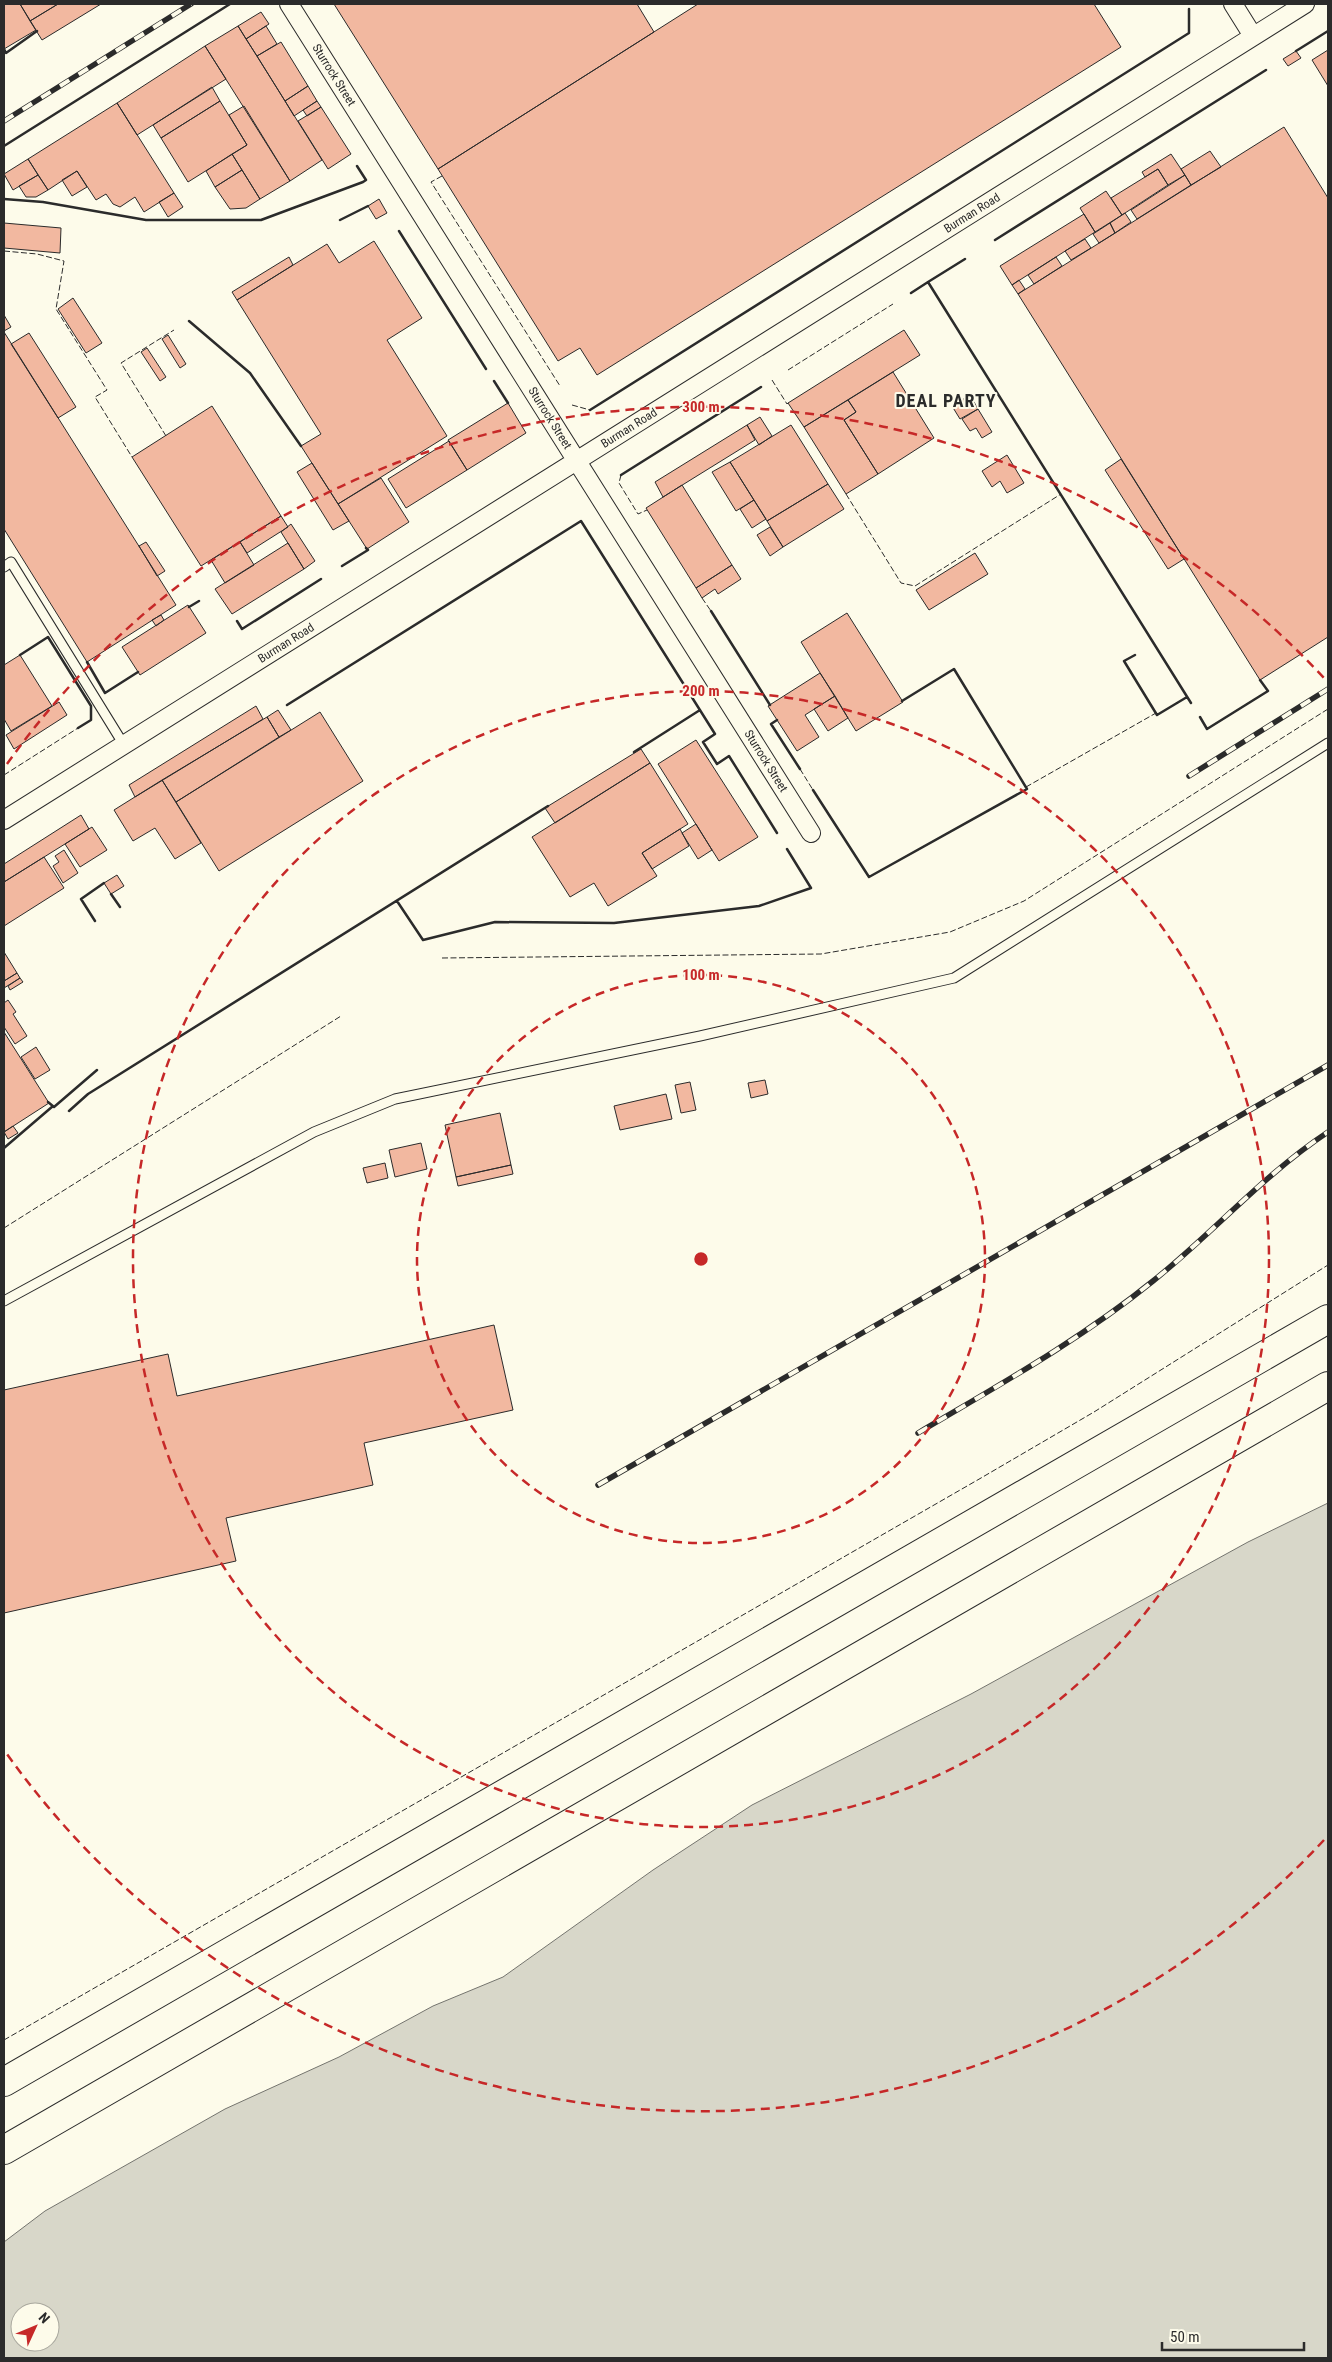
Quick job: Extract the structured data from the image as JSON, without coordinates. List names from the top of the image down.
{
  "streets": {
    "street": ["Sturrock Street", "Burman Road"]
  },
  "crossings": [
    ["Sturrock Street", "Burman Road"]
  ],
  "districts": ["DEAL PARTY"],
  "scale_bar": "50 m",
  "north": "top right",
  "rings": ["300 m", "200 m", "100 m"]
}
